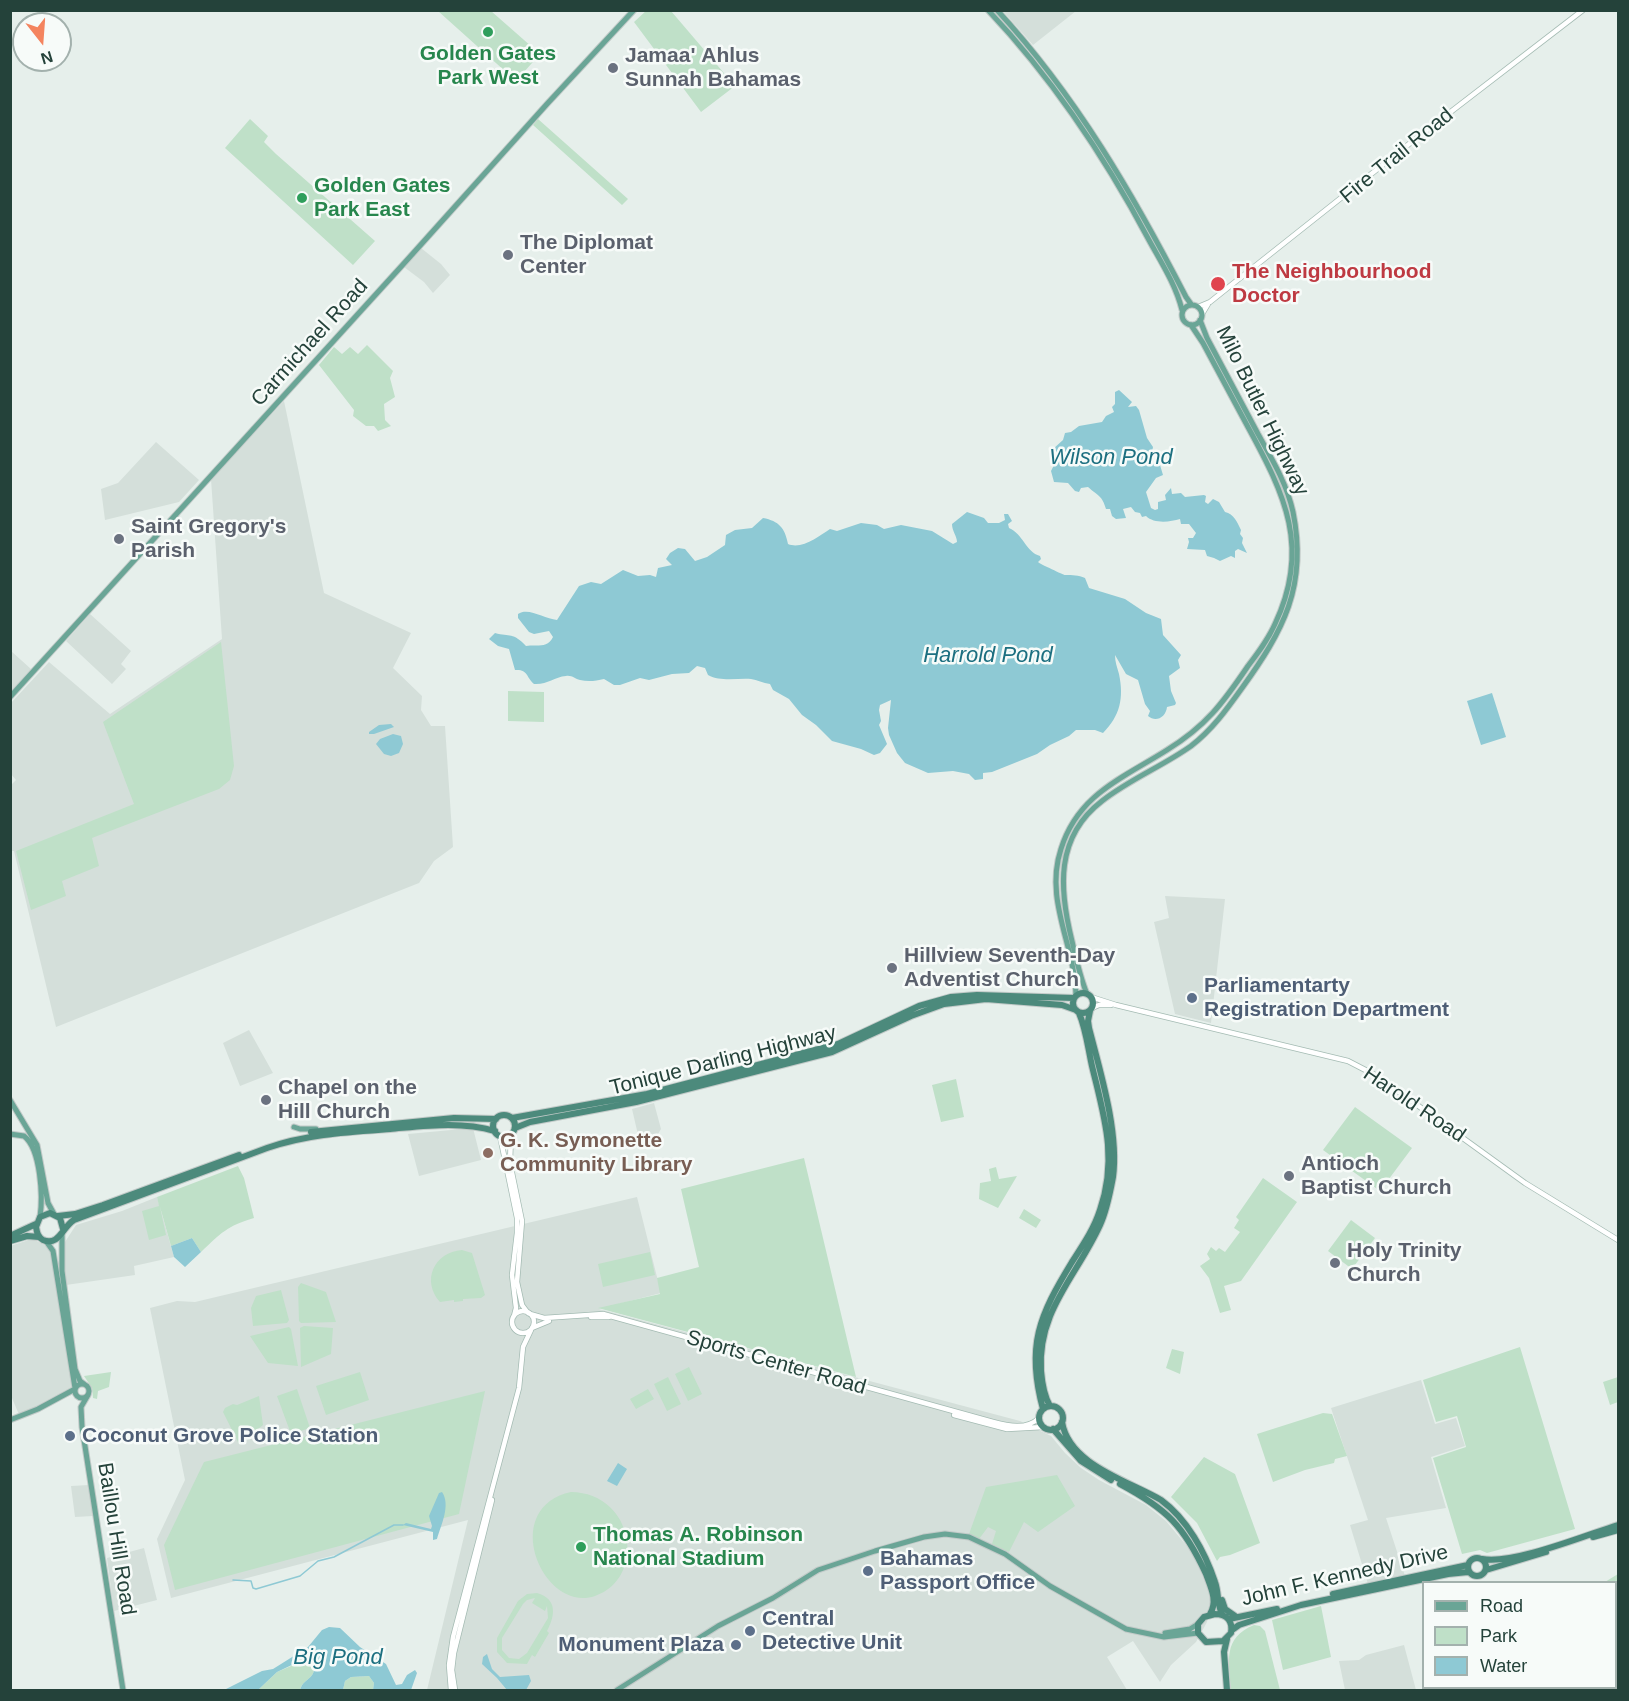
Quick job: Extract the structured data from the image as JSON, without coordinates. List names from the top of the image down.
{
  "streets": {
    "highway": ["Tonique Darling Highway", "John F. Kennedy Drive"],
    "main road": [
      "Fire Trail Road",
      "Carmichael Road",
      "Milo Butler Highway",
      "Harold Road",
      "Sports Center Road",
      "Baillou Hill Road"
    ]
  },
  "crossings": [
    ["Fire Trail Road", "Milo Butler Highway"],
    ["Milo Butler Highway", "Tonique Darling Highway"],
    ["Milo Butler Highway", "Harold Road"],
    ["Tonique Darling Highway", "Harold Road"]
  ],
  "water": ["Wilson Pond", "Harrold Pond", "Big Pond"],
  "places": [
    "Golden Gates Park West",
    "Jamaa' Ahlus Sunnah Bahamas",
    "Golden Gates Park East",
    "The Diplomat Center",
    "The Neighbourhood Doctor",
    "Saint Gregory's Parish",
    "Hillview Seventh-Day Adventist Church",
    "Parliamentarty Registration Department",
    "Chapel on the Hill Church",
    "G. K. Symonette Community Library",
    "Antioch Baptist Church",
    "Holy Trinity Church",
    "Coconut Grove Police Station",
    "Thomas A. Robinson National Stadium",
    "Bahamas Passport Office",
    "Central Detective Unit",
    "Monument Plaza"
  ],
  "legend": ["Road", "Park", "Water"],
  "north": "bottom"
}
